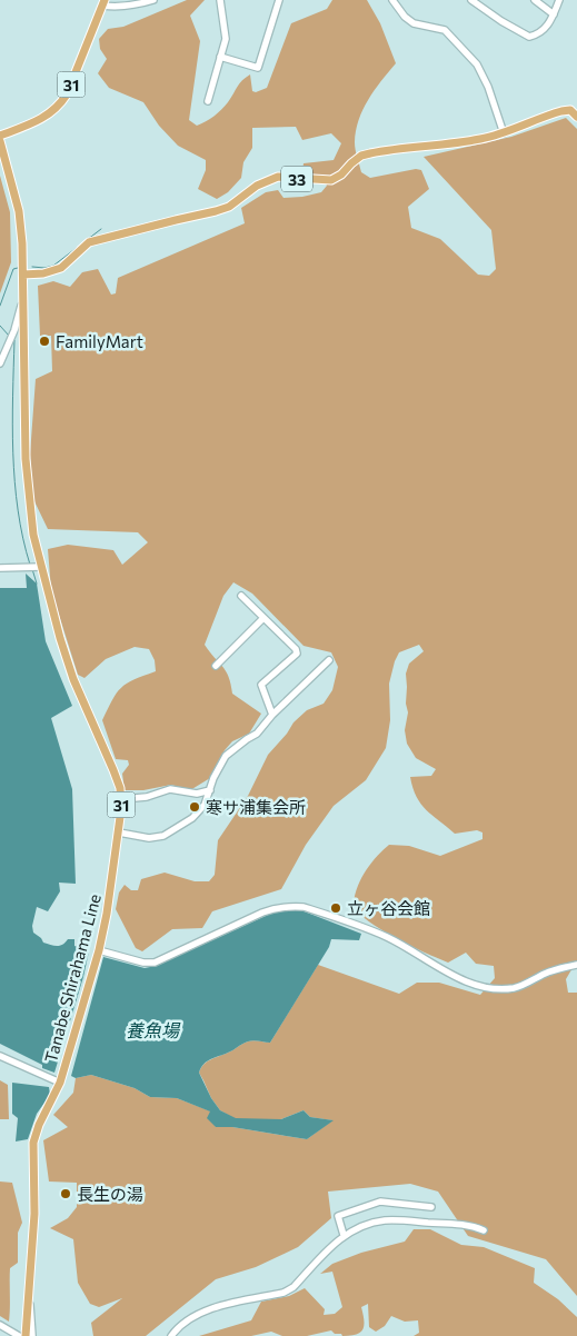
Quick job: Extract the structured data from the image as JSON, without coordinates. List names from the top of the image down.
{
  "streets": {
    "main road": ["31", "33", "Tanabe Shirahama Line"]
  },
  "crossings": [
    ["33", "Tanabe Shirahama Line"]
  ],
  "water": ["養魚場"],
  "places": [
    "FamilyMart",
    "寒サ浦集会所",
    "立ヶ谷会館",
    "長生の湯"
  ]
}
